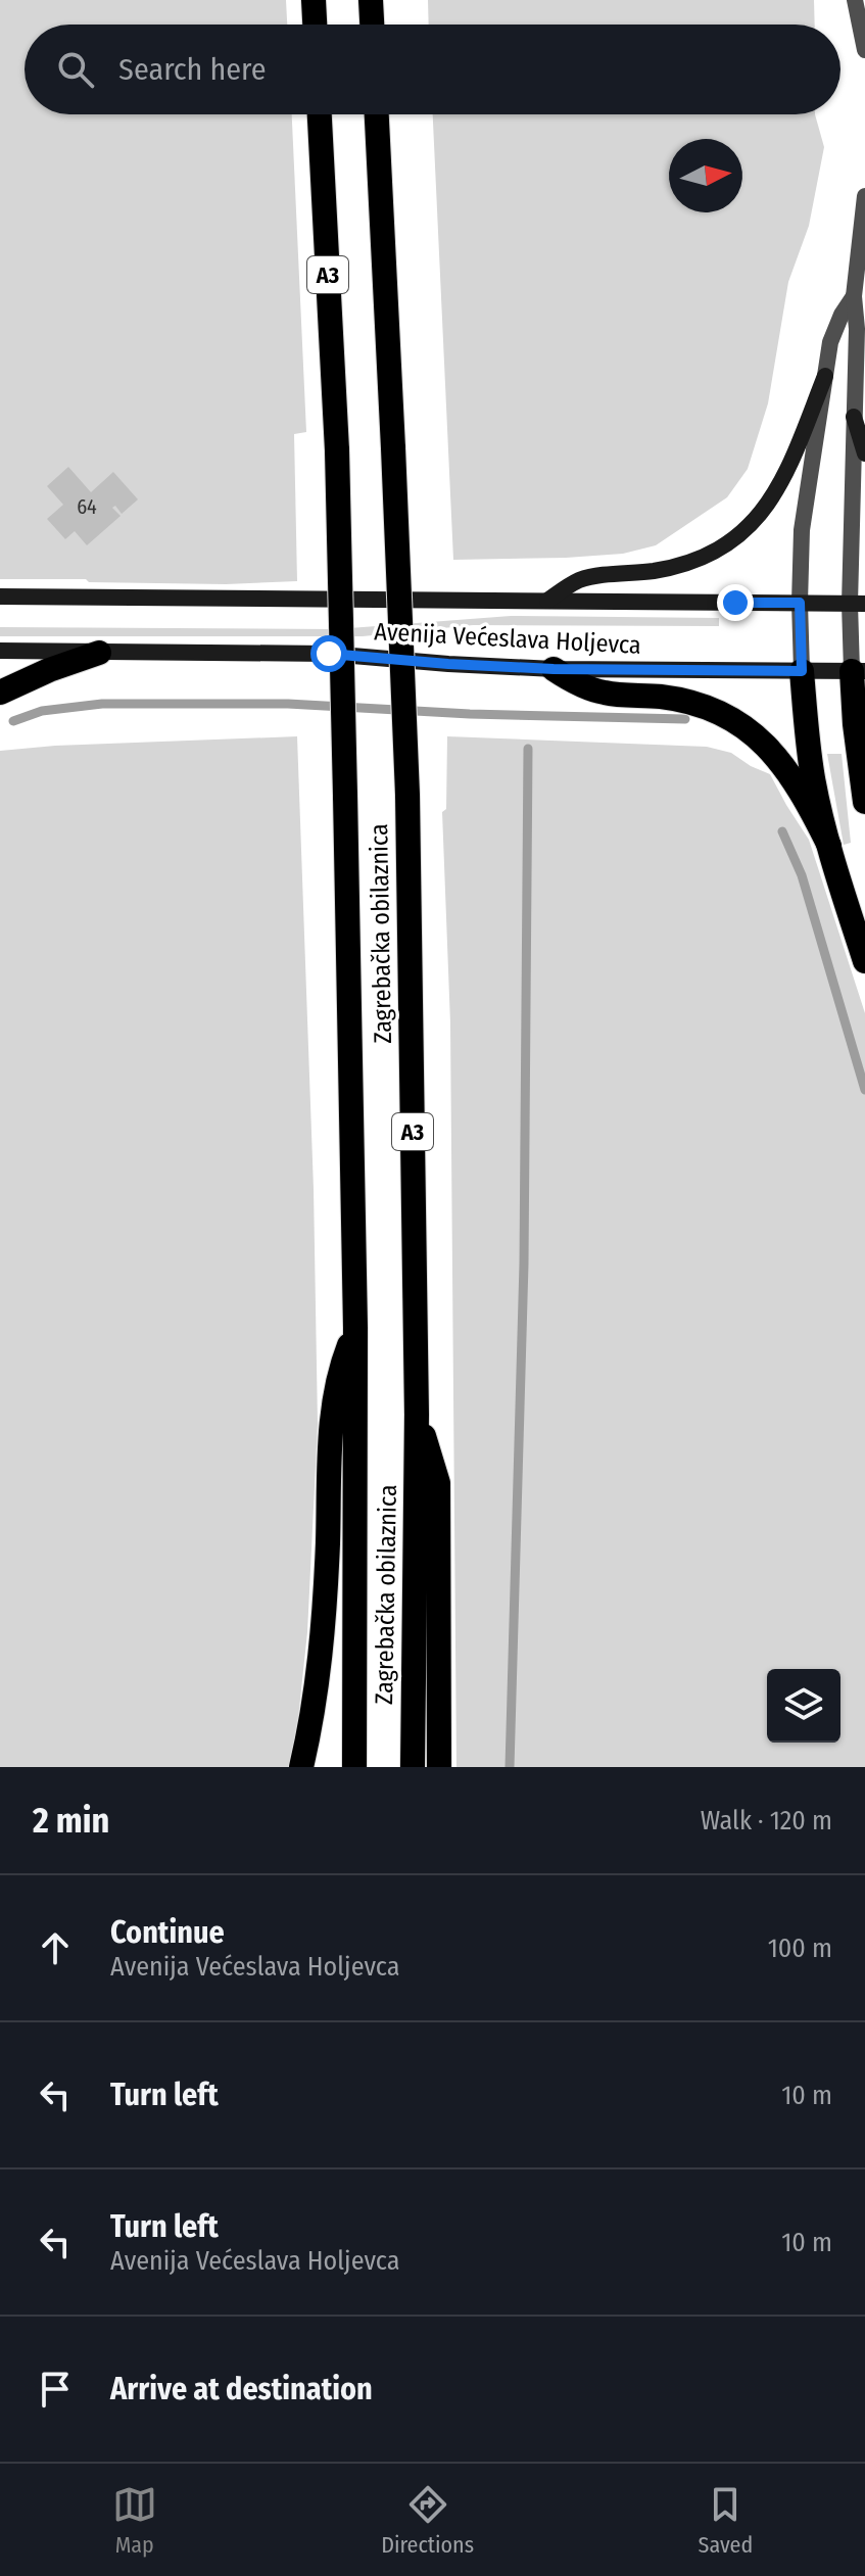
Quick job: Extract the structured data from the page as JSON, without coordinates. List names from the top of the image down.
{
  "streets": {
    "highway": ["A3", "Zagrebačka obilaznica"],
    "main road": ["Avenija Većeslava Holjevca"]
  },
  "house_numbers": ["64"],
  "north": "right",
  "page": {
    "search": "Search here",
    "heading": ["2 min", "Walk · 120 m"],
    "list": [
      ["Continue", "Avenija Većeslava Holjevca", "100 m"],
      ["Turn left", "10 m"],
      ["Turn left", "Avenija Većeslava Holjevca", "10 m"],
      "Arrive at destination"
    ],
    "nav": ["Map", "Directions", "Saved"]
  }
}
